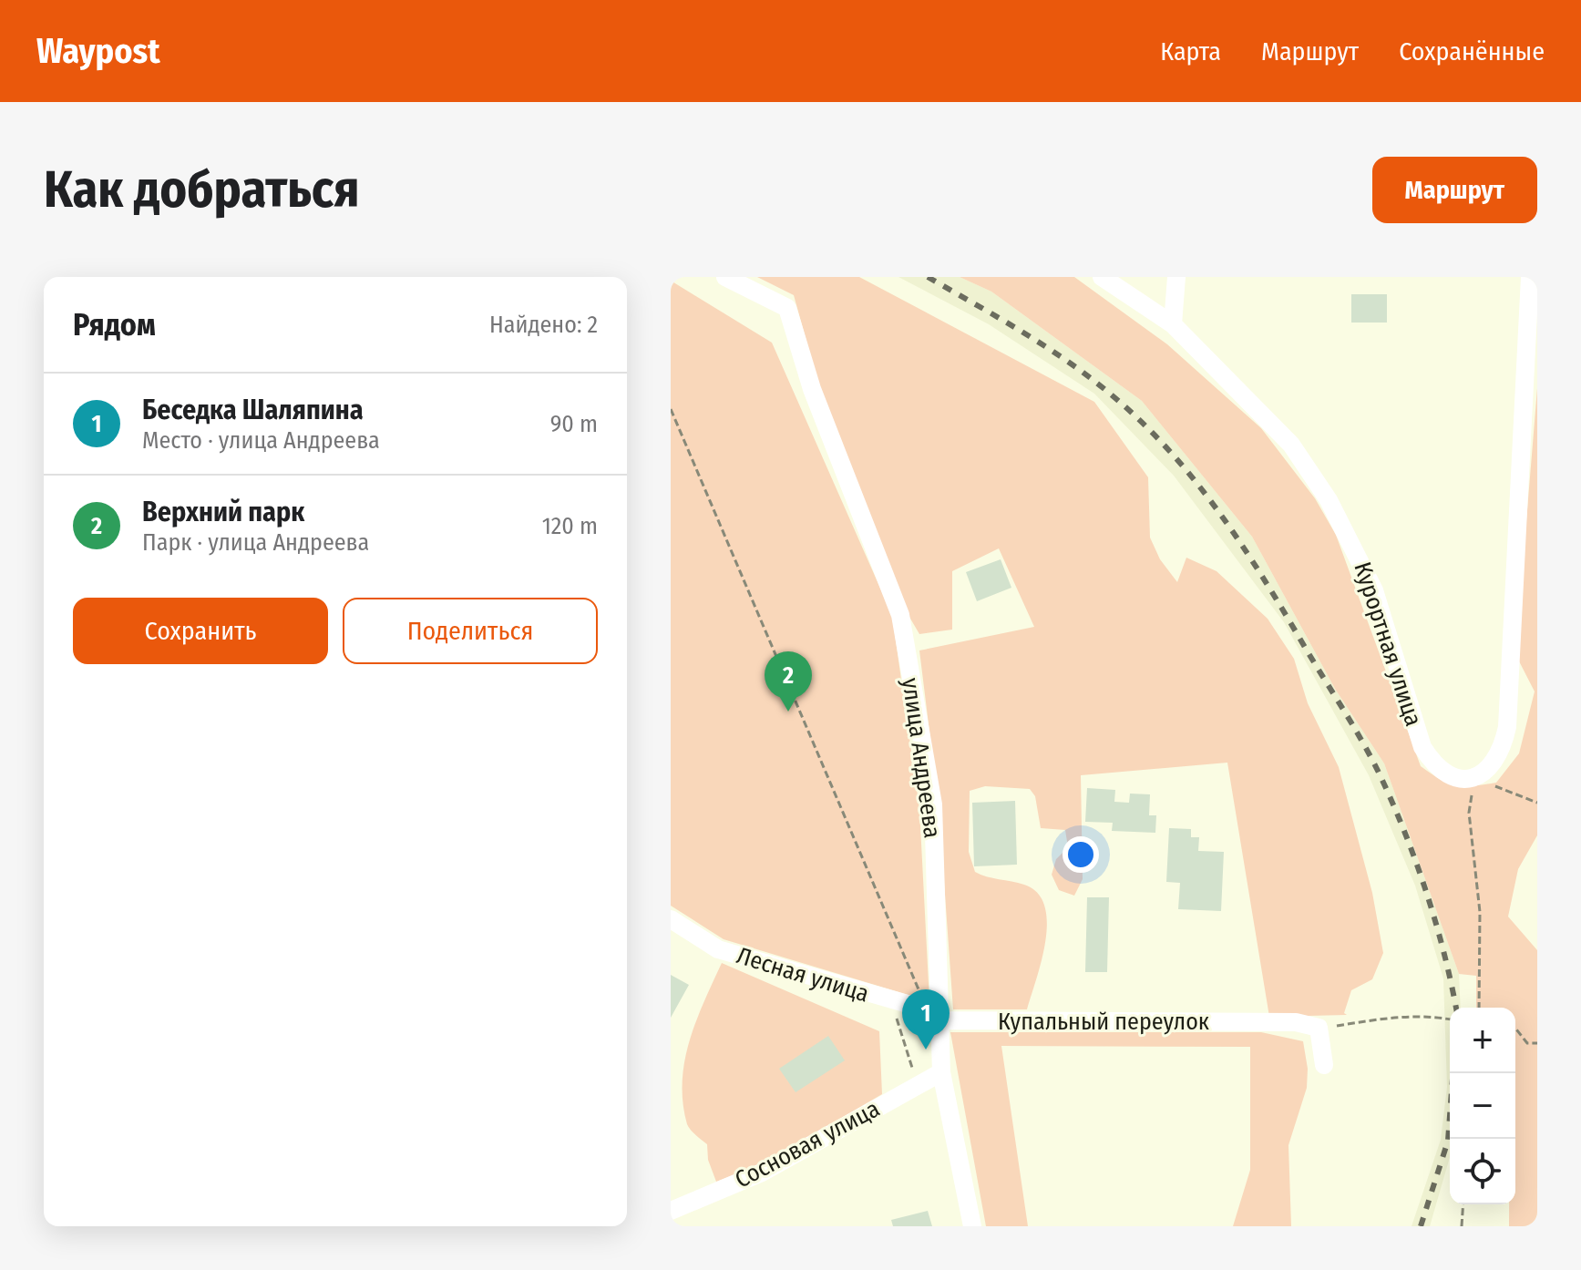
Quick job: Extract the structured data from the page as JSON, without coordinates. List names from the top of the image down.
{
  "streets": {
    "street": [
      "Курортная улица",
      "улица Андреева",
      "Лесная улица",
      "Купальный переулок",
      "Сосновая улица"
    ]
  },
  "crossings": [
    ["улица Андреева", "Лесная улица"],
    ["улица Андреева", "Купальный переулок"],
    ["улица Андреева", "Сосновая улица"],
    ["Лесная улица", "Купальный переулок"]
  ],
  "page": {
    "header": "Waypost",
    "nav": ["Карта", "Маршрут", "Сохранённые"],
    "buttons": [
      "Маршрут",
      ["Сохранить", "Поделиться"]
    ],
    "title": "Как добраться",
    "heading": ["Рядом", "Найдено: 2"],
    "list": [
      {
        "mark": "1",
        "name": "Беседка Шаляпина",
        "note": "Место · улица Андреева",
        "value": "90 m"
      },
      {
        "mark": "2",
        "name": "Верхний парк",
        "note": "Парк · улица Андреева",
        "value": "120 m"
      }
    ],
    "pins": ["2", "1"],
    "map_buttons": ["+", "−"]
  }
}
